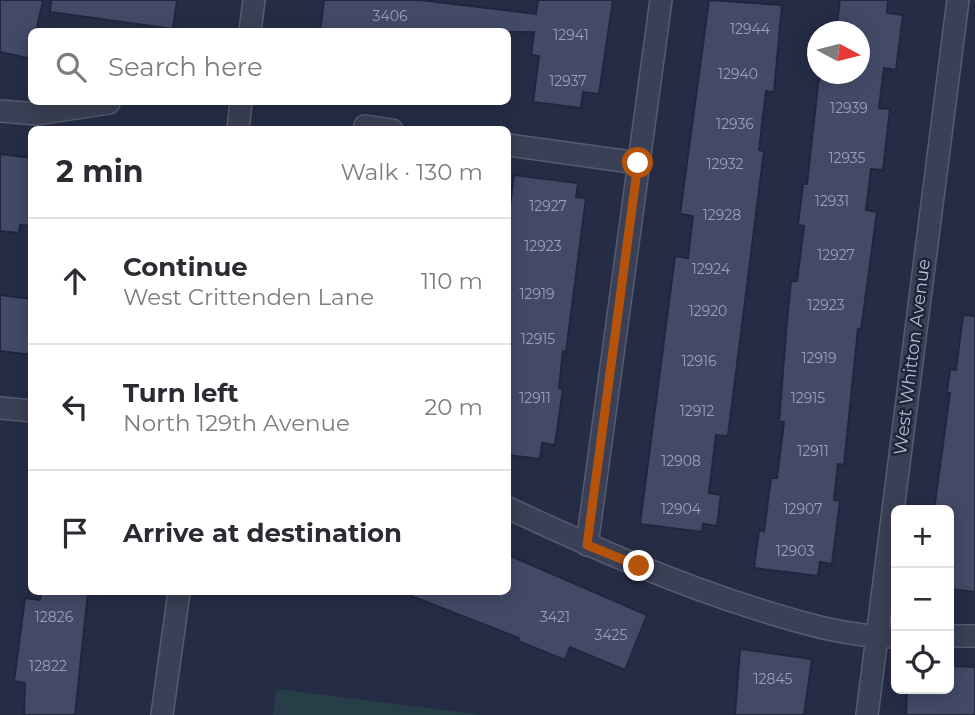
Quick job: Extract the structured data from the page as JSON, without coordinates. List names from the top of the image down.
{
  "streets": {
    "street": ["West Whitton Avenue"]
  },
  "house_numbers": [
    "3406",
    "12944",
    "12941",
    "12940",
    "12937",
    "12939",
    "12936",
    "12935",
    "12932",
    "12931",
    "12927",
    "12928",
    "12923",
    "12927",
    "12924",
    "12919",
    "12923",
    "12920",
    "12915",
    "12919",
    "12916",
    "12911",
    "12915",
    "12912",
    "12911",
    "12908",
    "12904",
    "12907",
    "12903",
    "12826",
    "3421",
    "3425",
    "12822",
    "12845"
  ],
  "north": "right",
  "page": {
    "search": "Search here",
    "heading": ["2 min", "Walk · 130 m"],
    "list": [
      ["Continue", "West Crittenden Lane", "110 m"],
      ["Turn left", "North 129th Avenue", "20 m"],
      "Arrive at destination"
    ],
    "map_buttons": ["+", "−"]
  }
}
